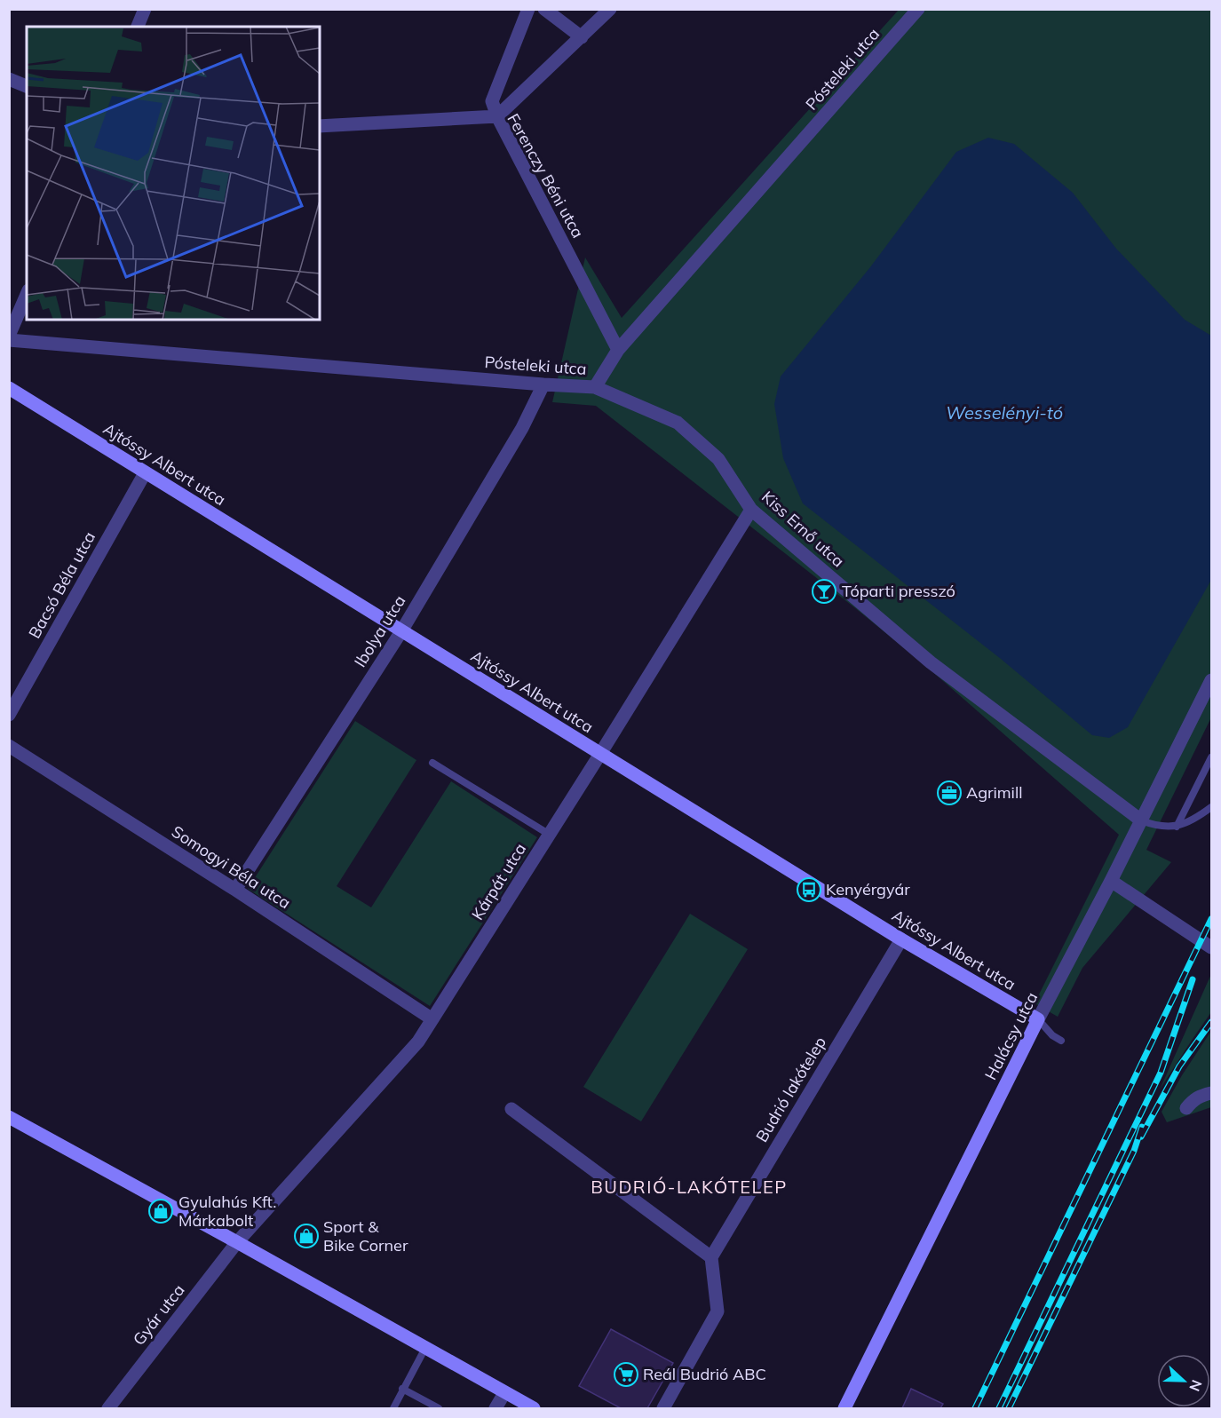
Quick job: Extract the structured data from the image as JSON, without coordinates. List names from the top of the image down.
{
  "streets": {
    "main road": ["Ajtóssy Albert utca", "Halácsy utca"],
    "street": [
      "Pósteleki utca",
      "Ferenczy Béni utca",
      "Kiss Ernő utca",
      "Bacsó Béla utca",
      "Ibolya utca",
      "Somogyi Béla utca",
      "Kárpát utca",
      "Budrió lakótelep",
      "Gyár utca"
    ]
  },
  "crossings": [
    ["Pósteleki utca", "Ferenczy Béni utca"],
    ["Pósteleki utca", "Kiss Ernő utca"],
    ["Pósteleki utca", "Ibolya utca"],
    ["Ajtóssy Albert utca", "Bacsó Béla utca"],
    ["Ajtóssy Albert utca", "Ibolya utca"],
    ["Ajtóssy Albert utca", "Kárpát utca"],
    ["Ajtóssy Albert utca", "Halácsy utca"],
    ["Ajtóssy Albert utca", "Budrió lakótelep"],
    ["Kiss Ernő utca", "Kárpát utca"],
    ["Kiss Ernő utca", "Halácsy utca"],
    ["Ibolya utca", "Somogyi Béla utca"],
    ["Somogyi Béla utca", "Kárpát utca"],
    ["Kárpát utca", "Gyár utca"]
  ],
  "districts": ["BUDRIÓ-LAKÓTELEP"],
  "water": ["Wesselényi-tó"],
  "places": {
    "bar": ["Tóparti presszó"],
    "office": ["Agrimill"],
    "bus stop": ["Kenyérgyár"],
    "shop": ["Gyulahús Kft. Márkabolt", "Sport & Bike Corner"],
    "supermarket": ["Reál Budrió ABC"]
  },
  "north": "right"
}
